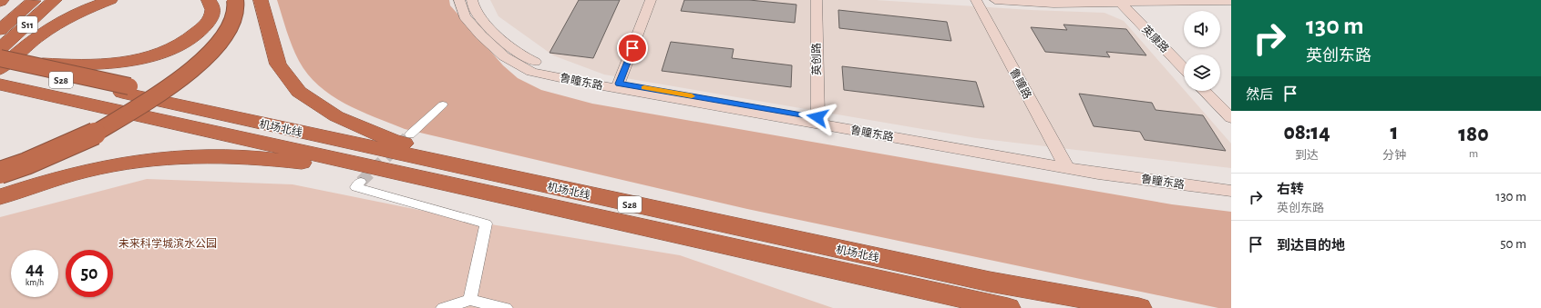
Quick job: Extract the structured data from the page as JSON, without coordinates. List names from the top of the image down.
{
  "streets": {
    "highway": ["S11", "S28", "机场北线"],
    "main road": [
      "英康路",
      "英创路",
      "鲁瞳东路",
      "鲁瞳路"
    ]
  },
  "crossings": [
    ["英创路", "鲁瞳东路"],
    ["鲁瞳东路", "鲁瞳路"]
  ],
  "parks": ["未来科学城滨水公园"],
  "page": {
    "turn": ["130 m", "英创东路"],
    "then": "然后",
    "eta": [
      "08:14",
      "到达",
      "1",
      "分钟",
      "180",
      "m"
    ],
    "list": [
      {
        "name": "右转",
        "note": "英创东路",
        "value": "130 m"
      },
      {
        "name": "到达目的地",
        "value": "50 m"
      }
    ],
    "speed": "44 km/h",
    "limit": "50"
  }
}
